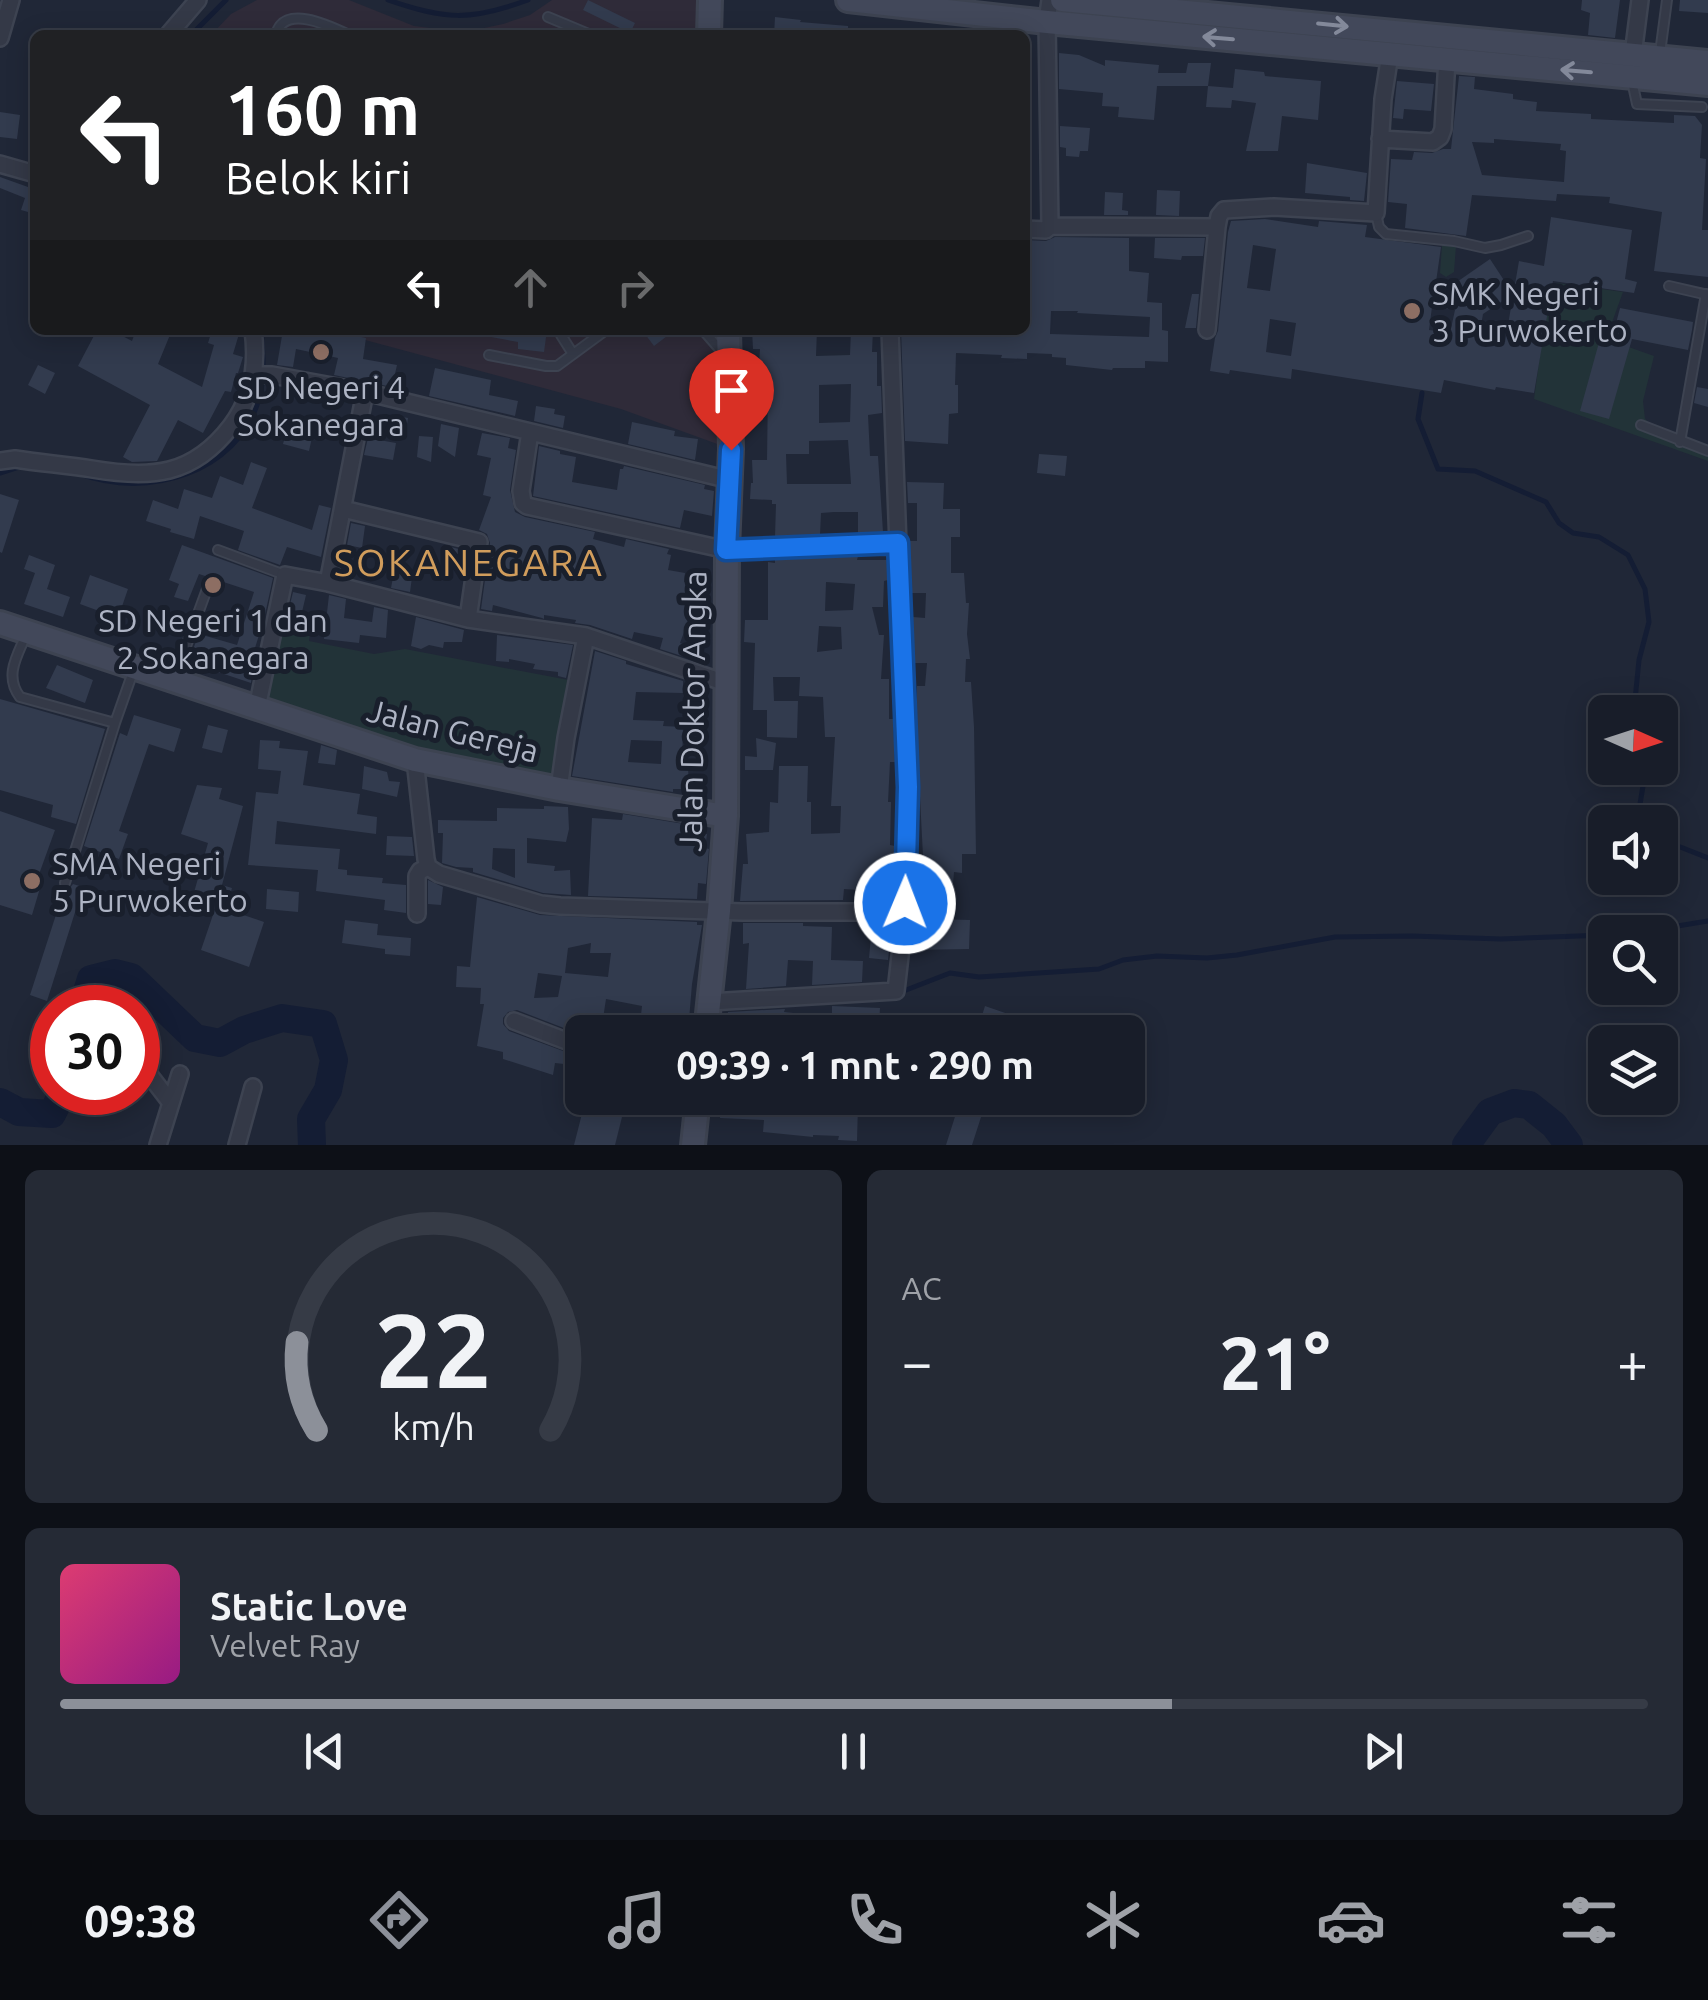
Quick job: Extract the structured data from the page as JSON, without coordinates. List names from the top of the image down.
{
  "streets": {
    "street": ["Jalan Doktor Angka", "Jalan Gereja"]
  },
  "crossings": [
    ["Jalan Doktor Angka", "Jalan Gereja"]
  ],
  "districts": ["SOKANEGARA"],
  "places": [
    "SMK Negeri 3 Purwokerto",
    "SD Negeri 4 Sokanegara",
    "SD Negeri 1 dan 2 Sokanegara",
    "SMA Negeri 5 Purwokerto"
  ],
  "north": "right",
  "page": {
    "turn": ["160 m", "Belok kiri"],
    "limit": "30",
    "trip": "09:39 · 1 mnt · 290 m",
    "tile": "AC",
    "heat": ["−", "21°", "+"],
    "song": ["Static Love", "Velvet Ray"],
    "tabs": "09:38",
    "gauge": ["22", "km/h"]
  }
}
